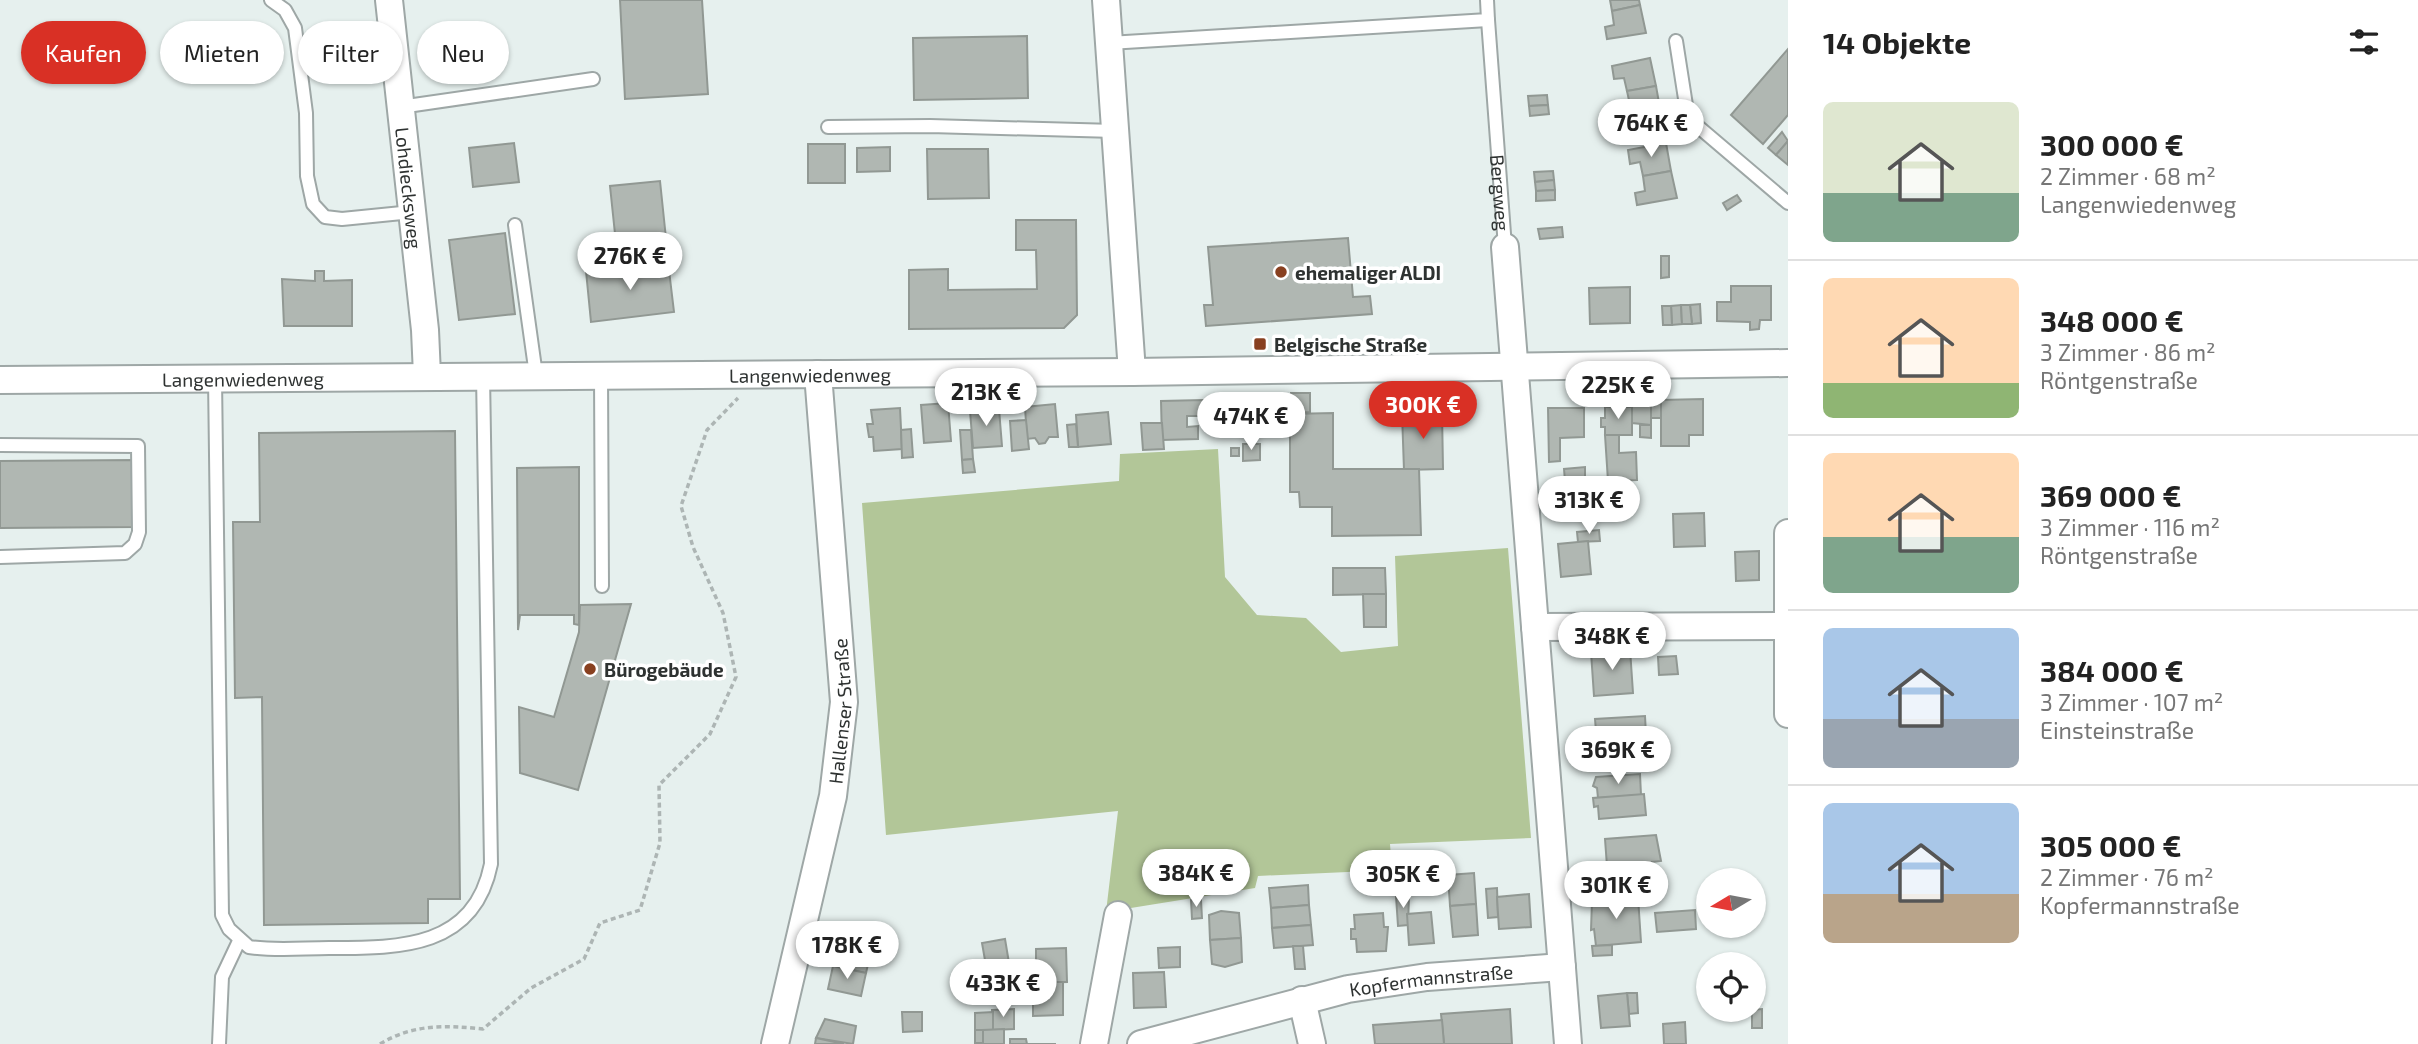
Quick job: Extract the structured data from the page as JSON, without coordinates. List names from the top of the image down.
{
  "streets": {
    "street": [
      "Lohdiecksweg",
      "Bergweg",
      "Langenwiedenweg",
      "Hallenser Straße",
      "Kopfermannstraße"
    ]
  },
  "crossings": [
    ["Lohdiecksweg", "Langenwiedenweg"],
    ["Bergweg", "Langenwiedenweg"],
    ["Bergweg", "Kopfermannstraße"],
    ["Langenwiedenweg", "Hallenser Straße"]
  ],
  "places": {
    "other": ["ehemaliger ALDI", "Bürogebäude"],
    "transit": ["Belgische Straße"]
  },
  "north": "left",
  "page": {
    "heading": "14 Objekte",
    "chip": [
      "Kaufen",
      "Mieten",
      "Filter",
      "Neu"
    ],
    "list": [
      {
        "name": "300 000 €",
        "note": "2 Zimmer · 68 m² · Langenwiedenweg"
      },
      {
        "name": "348 000 €",
        "note": "3 Zimmer · 86 m² · Röntgenstraße"
      },
      {
        "name": "369 000 €",
        "note": "3 Zimmer · 116 m² · Röntgenstraße"
      },
      {
        "name": "384 000 €",
        "note": "3 Zimmer · 107 m² · Einsteinstraße"
      },
      {
        "name": "305 000 €",
        "note": "2 Zimmer · 76 m² · Kopfermannstraße"
      }
    ],
    "price": [
      "764K €",
      "276K €",
      "225K €",
      "213K €",
      "300K €",
      "474K €",
      "313K €",
      "348K €",
      "369K €",
      "384K €",
      "305K €",
      "301K €",
      "178K €",
      "433K €"
    ]
  }
}
